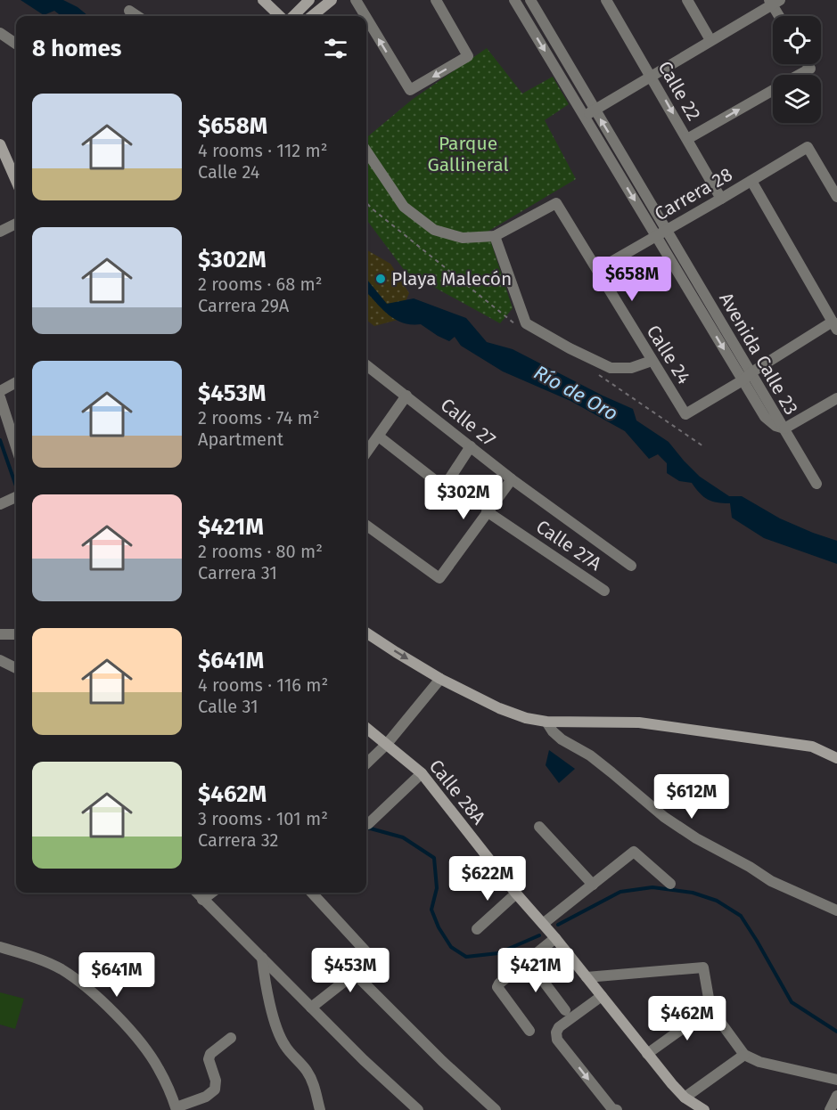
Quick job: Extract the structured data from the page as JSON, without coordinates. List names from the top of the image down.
{
  "streets": {
    "street": [
      "Calle 22",
      "Carrera 28",
      "Avenida Calle 23",
      "Calle 24",
      "Calle 27",
      "Calle 27A",
      "Calle 28A"
    ]
  },
  "crossings": [
    ["Calle 22", "Carrera 28"],
    ["Carrera 28", "Avenida Calle 23"],
    ["Carrera 28", "Calle 24"],
    ["Avenida Calle 23", "Calle 24"]
  ],
  "water": ["Río de Oro"],
  "parks": ["Parque Gallineral"],
  "places": ["Playa Malecón"],
  "page": {
    "heading": "8 homes",
    "list": [
      {
        "name": "$658M",
        "note": "4 rooms · 112 m² · Calle 24"
      },
      {
        "name": "$302M",
        "note": "2 rooms · 68 m² · Carrera 29A"
      },
      {
        "name": "$453M",
        "note": "2 rooms · 74 m² · Apartment"
      },
      {
        "name": "$421M",
        "note": "2 rooms · 80 m² · Carrera 31"
      },
      {
        "name": "$641M",
        "note": "4 rooms · 116 m² · Calle 31"
      },
      {
        "name": "$462M",
        "note": "3 rooms · 101 m² · Carrera 32"
      }
    ],
    "price": [
      "$658M",
      "$302M",
      "$612M",
      "$622M",
      "$453M",
      "$421M",
      "$641M",
      "$462M"
    ]
  }
}
